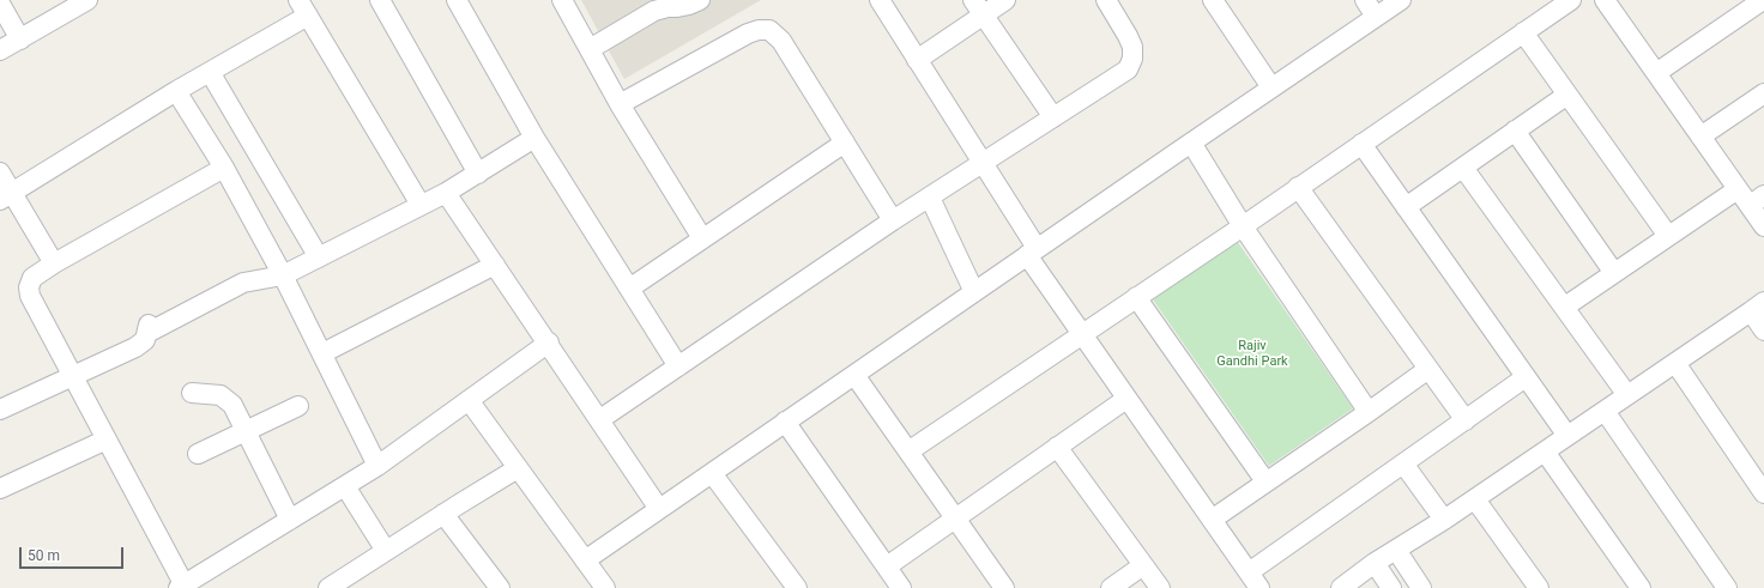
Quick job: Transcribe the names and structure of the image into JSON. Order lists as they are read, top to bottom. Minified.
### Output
{"parks":["Rajiv Gandhi Park"],"scale_bar":"50 m"}
